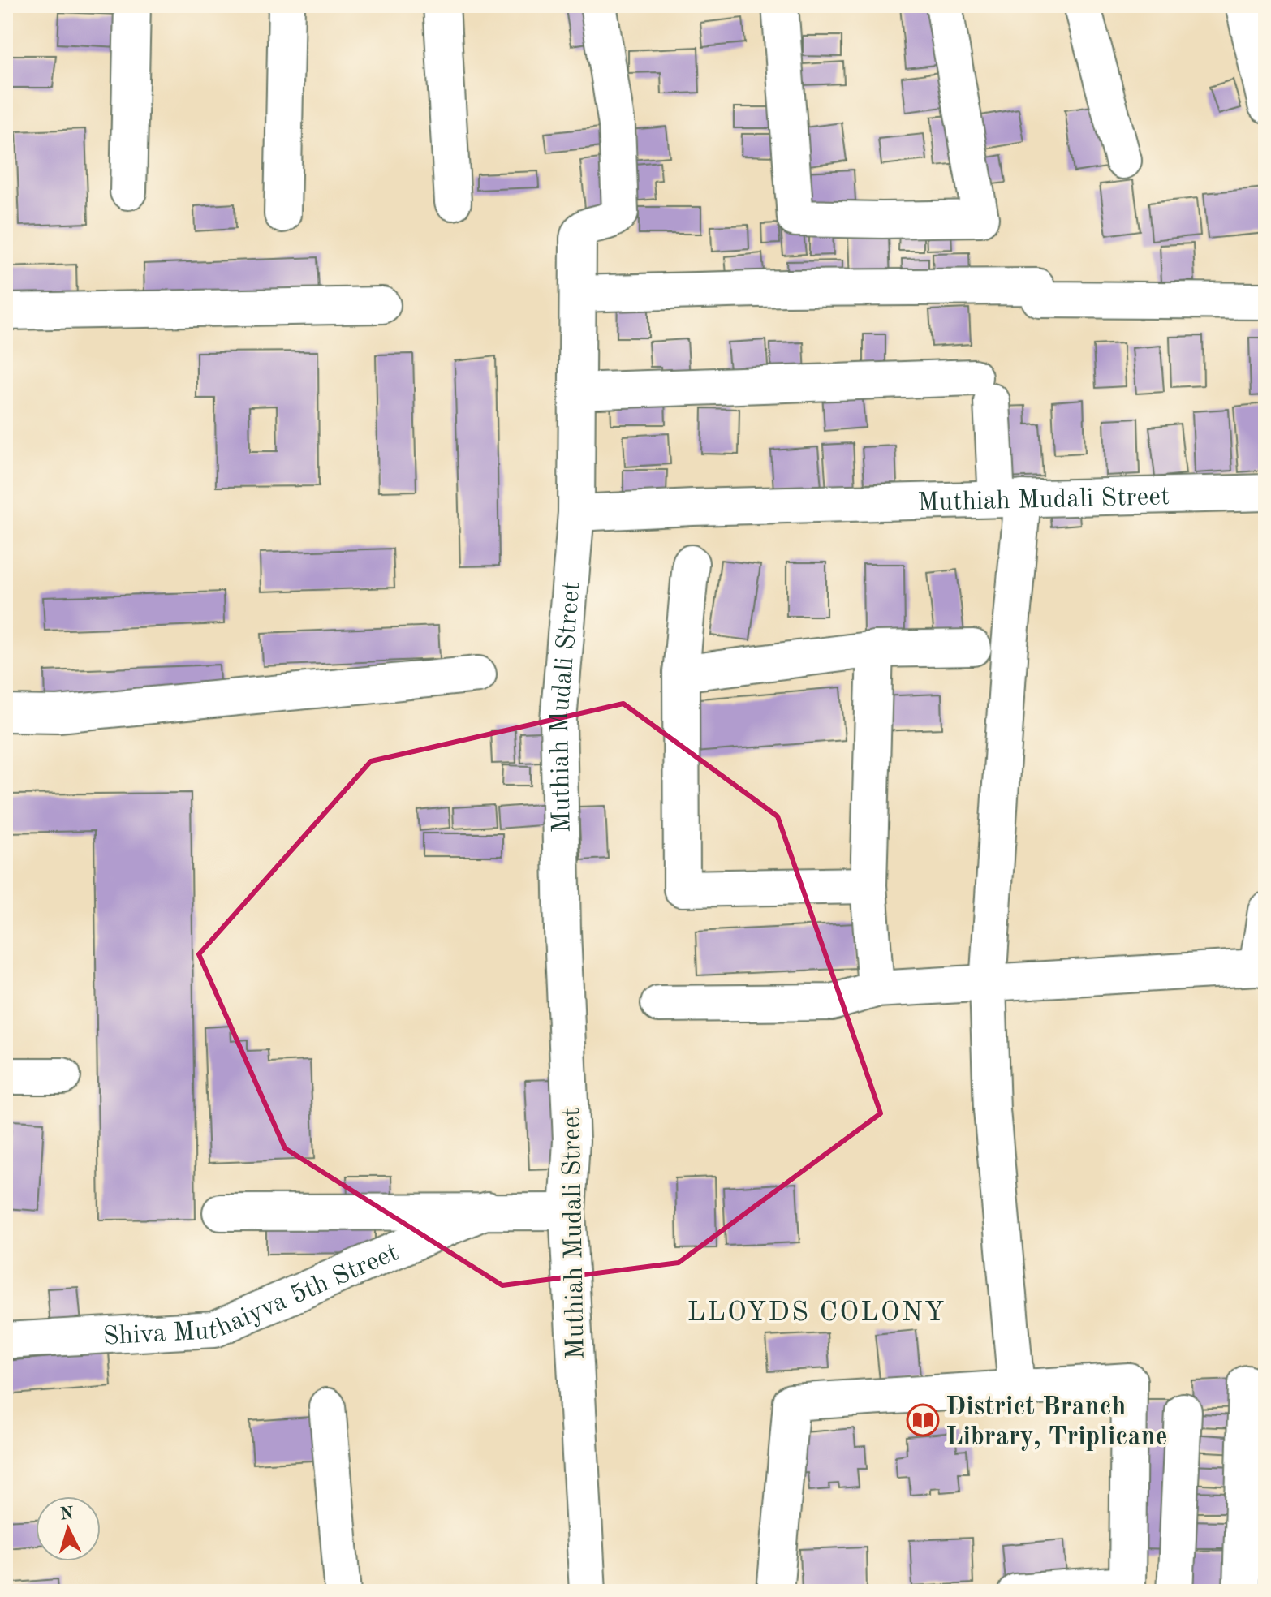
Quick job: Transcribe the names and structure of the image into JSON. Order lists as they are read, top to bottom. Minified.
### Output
{"streets":{"street":["Muthiah Mudali Street","Shiva Muthaiyva 5th Street"]},"districts":["LLOYDS COLONY"],"places":{"library":["District Branch Library, Triplicane"]},"north":"top"}
